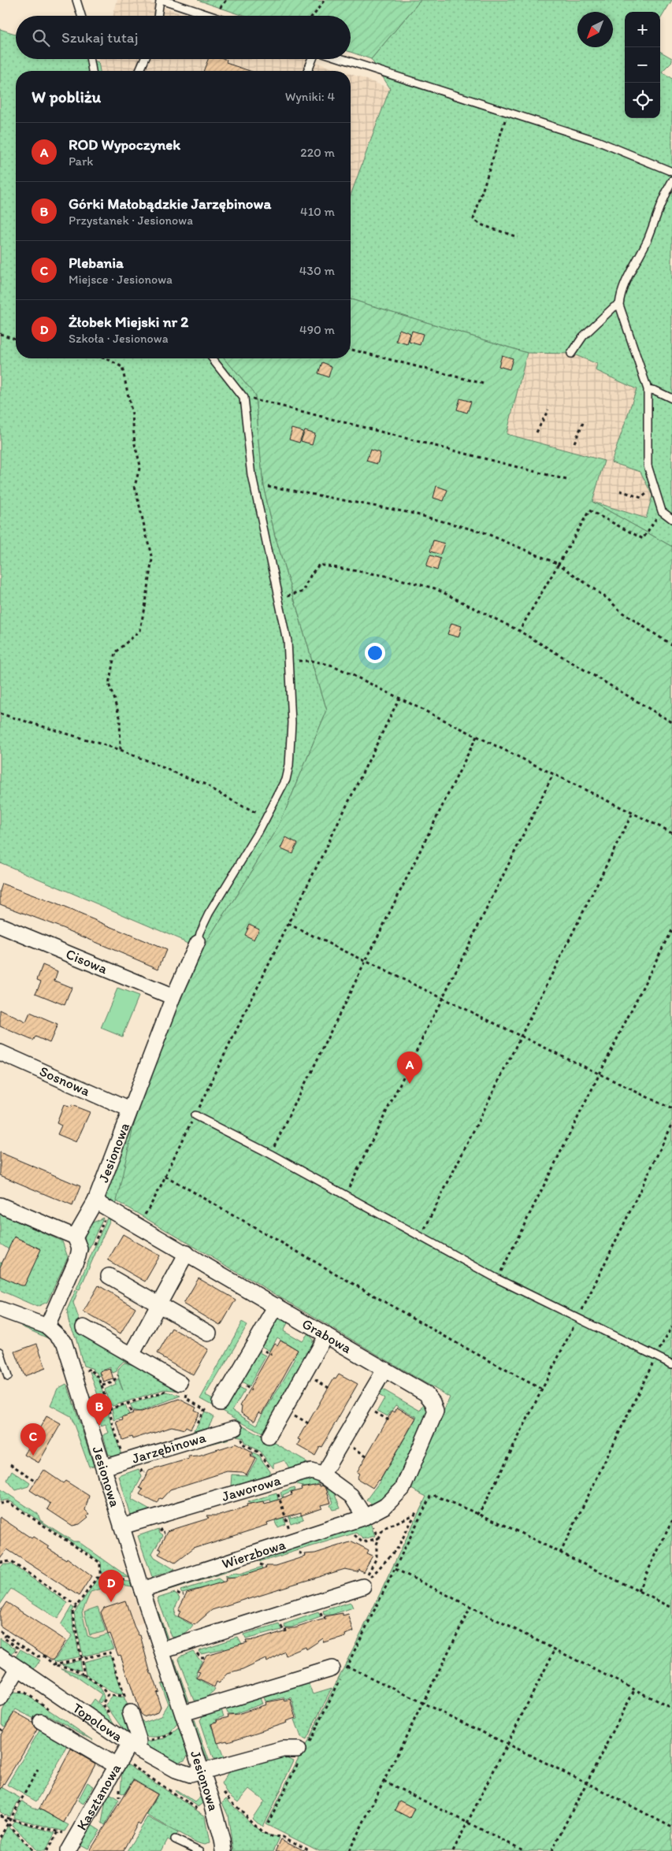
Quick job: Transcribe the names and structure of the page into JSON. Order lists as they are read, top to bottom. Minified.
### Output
{"streets":{"street":["Cisowa","Sosnowa","Jesionowa","Grabowa","Jarzębinowa","Jaworowa","Wierzbowa","Topolowa","Kasztanowa"]},"crossings":[["Cisowa","Jesionowa"],["Sosnowa","Jesionowa"],["Jesionowa","Grabowa"],["Jesionowa","Jarzębinowa"],["Jesionowa","Jaworowa"],["Jesionowa","Wierzbowa"],["Jesionowa","Topolowa"],["Grabowa","Jaworowa"],["Grabowa","Wierzbowa"],["Jaworowa","Wierzbowa"],["Topolowa","Kasztanowa"]],"north":"bottom left","page":{"map_buttons":["+","−"],"search":"Szukaj tutaj","heading":["W pobliżu","Wyniki: 4"],"list":[{"mark":"A","name":"ROD Wypoczynek","note":"Park","value":"220 m"},{"mark":"B","name":"Górki Małobądzkie Jarzębinowa","note":"Przystanek · Jesionowa","value":"410 m"},{"mark":"C","name":"Plebania","note":"Miejsce · Jesionowa","value":"430 m"},{"mark":"D","name":"Żłobek Miejski nr 2","note":"Szkoła · Jesionowa","value":"490 m"}],"pins":["A","B","C","D"]}}
